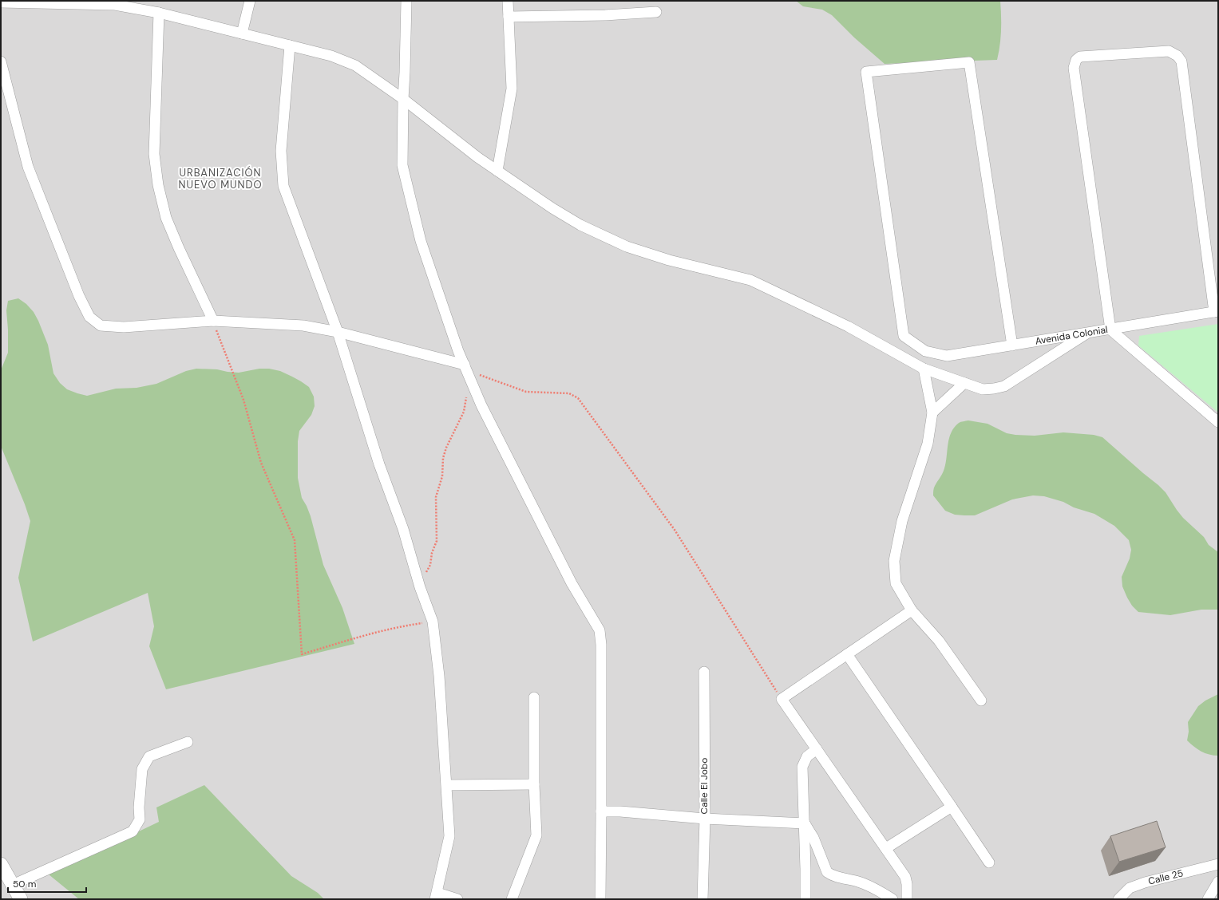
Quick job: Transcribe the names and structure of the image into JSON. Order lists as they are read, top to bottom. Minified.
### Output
{"streets":{"street":["Avenida Colonial","Calle El Jobo","Calle 25"]},"districts":["URBANIZACIÓN NUEVO MUNDO"],"scale_bar":"50 m"}
